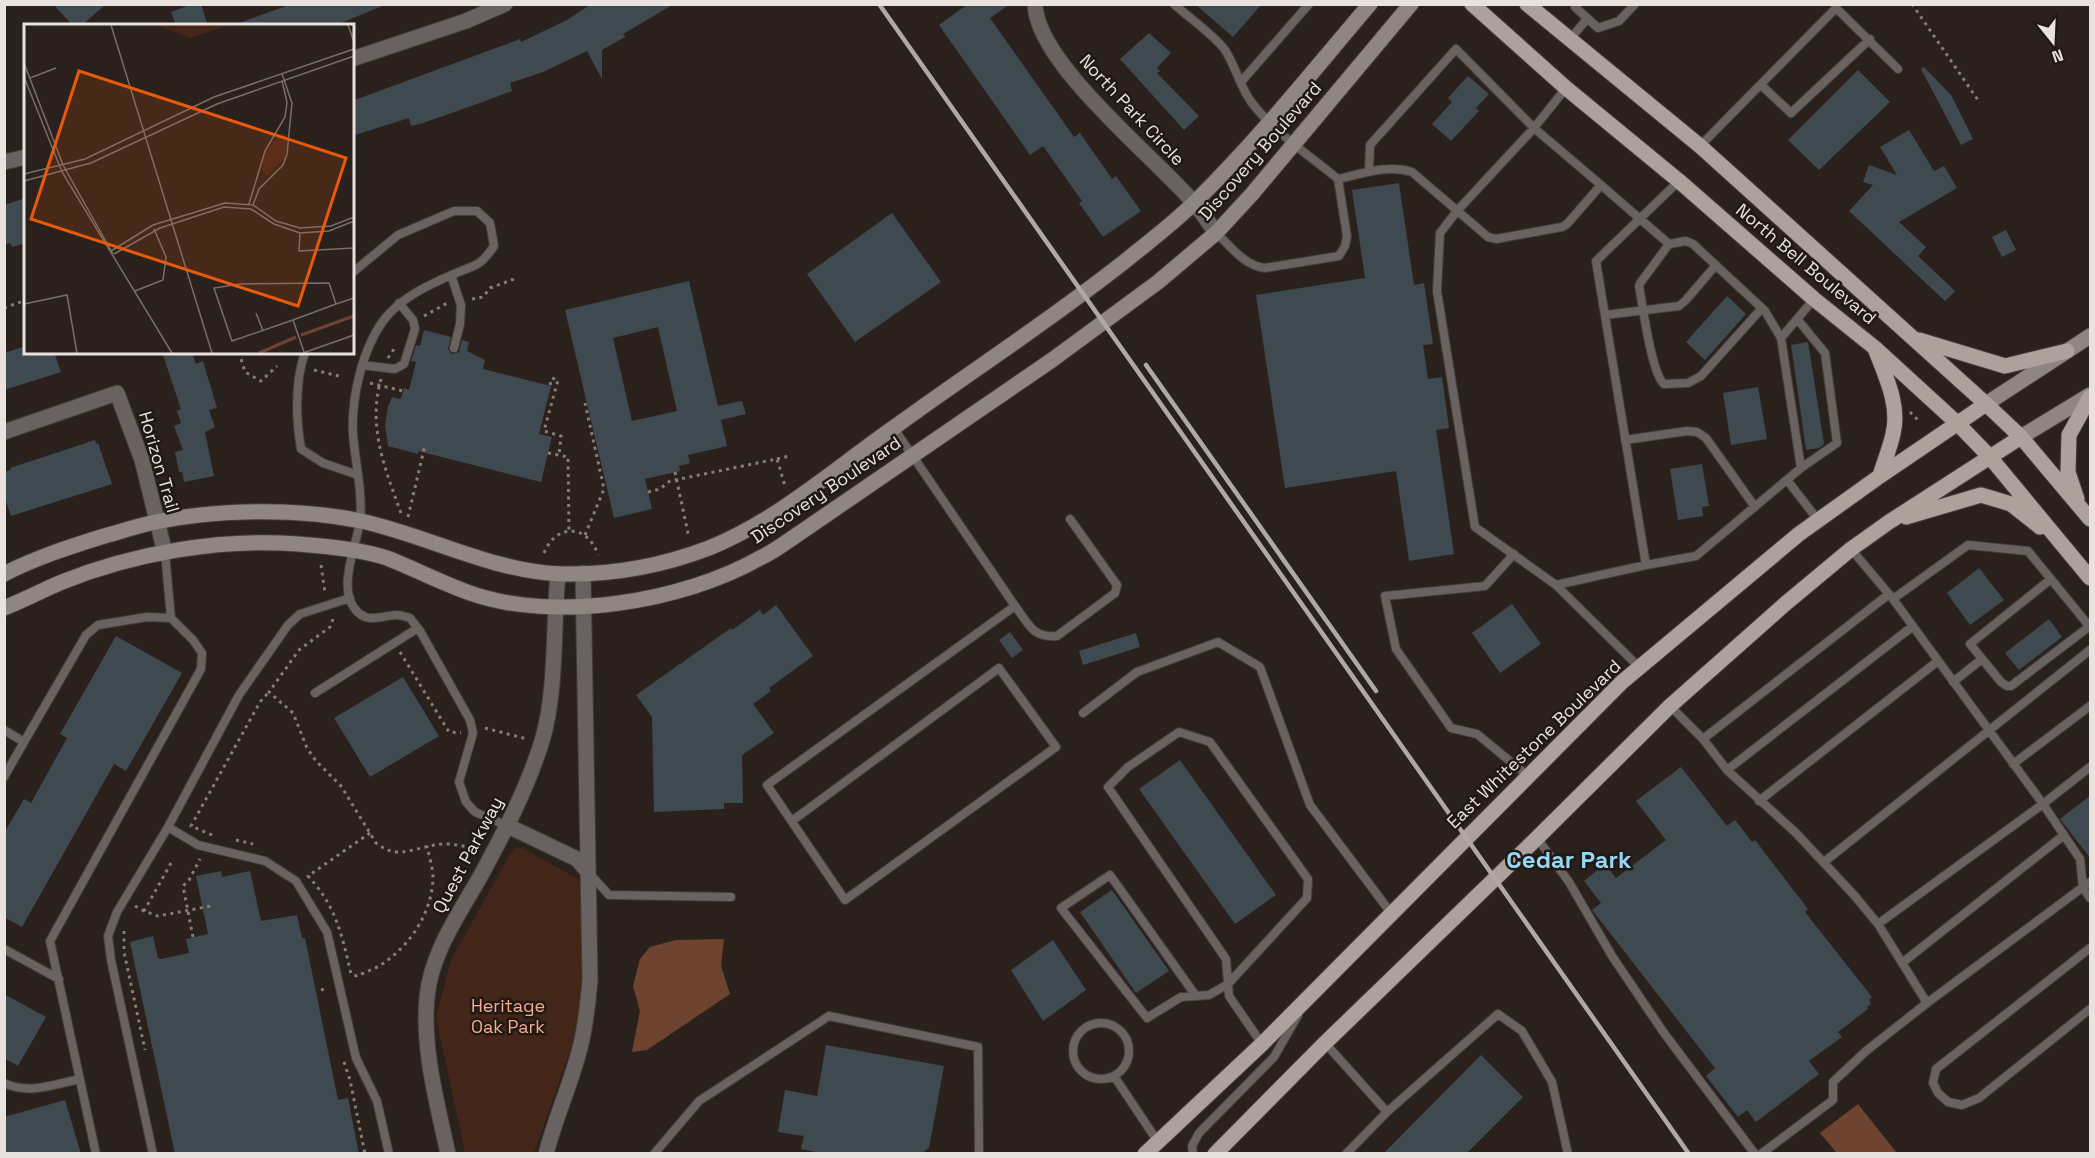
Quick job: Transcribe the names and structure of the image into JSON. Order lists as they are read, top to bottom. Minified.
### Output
{"streets":{"main road":["North Bell Boulevard","East Whitestone Boulevard"],"street":["North Park Circle","Discovery Boulevard","Horizon Trail","Quest Parkway"]},"crossings":[["North Park Circle","Discovery Boulevard"],["Discovery Boulevard","Horizon Trail"],["Discovery Boulevard","Quest Parkway"],["North Bell Boulevard","East Whitestone Boulevard"]],"districts":["Cedar Park"],"parks":["Heritage Oak Park"],"north":"bottom"}
